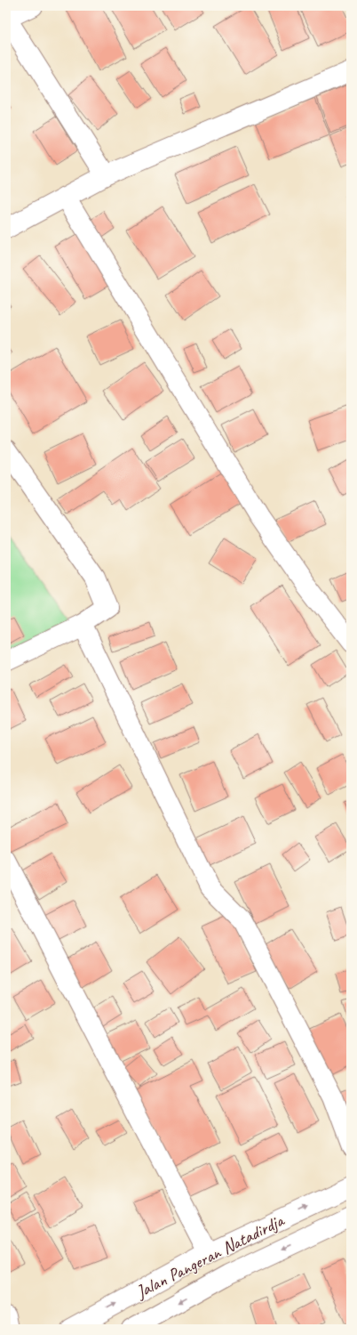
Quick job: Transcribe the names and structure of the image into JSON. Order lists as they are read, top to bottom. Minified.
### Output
{"streets":{"street":["Jalan Pangeran Natadirdja"]}}
